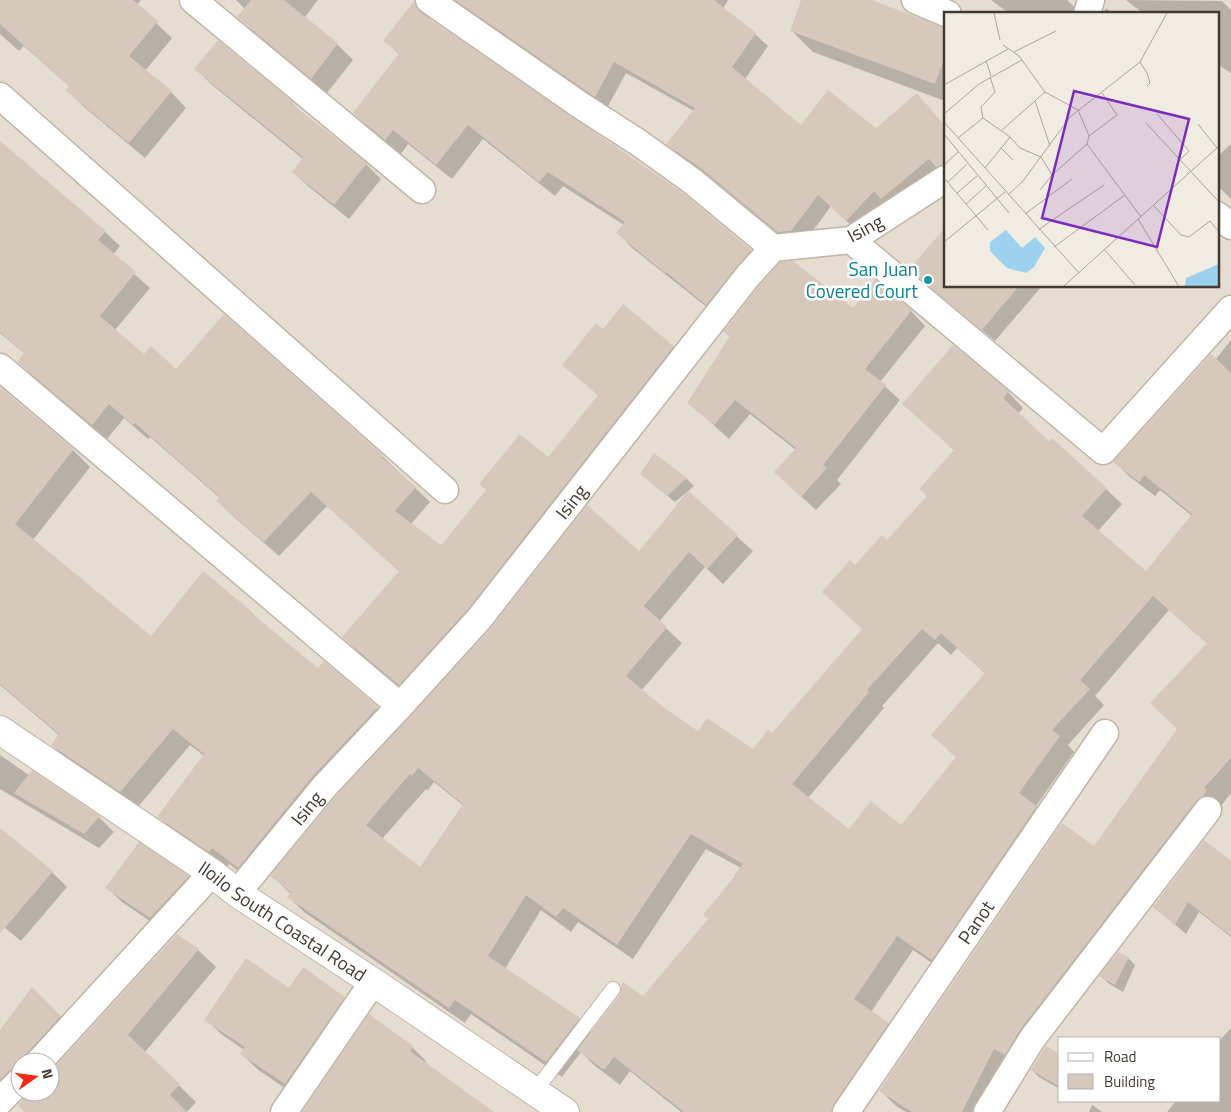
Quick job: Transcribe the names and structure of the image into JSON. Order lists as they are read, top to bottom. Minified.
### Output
{"streets":{"street":["Ising","Iloilo South Coastal Road","Panot"]},"crossings":[["Ising","Iloilo South Coastal Road"]],"places":["San Juan Covered Court"],"legend":["Road","Building"],"north":"right"}
